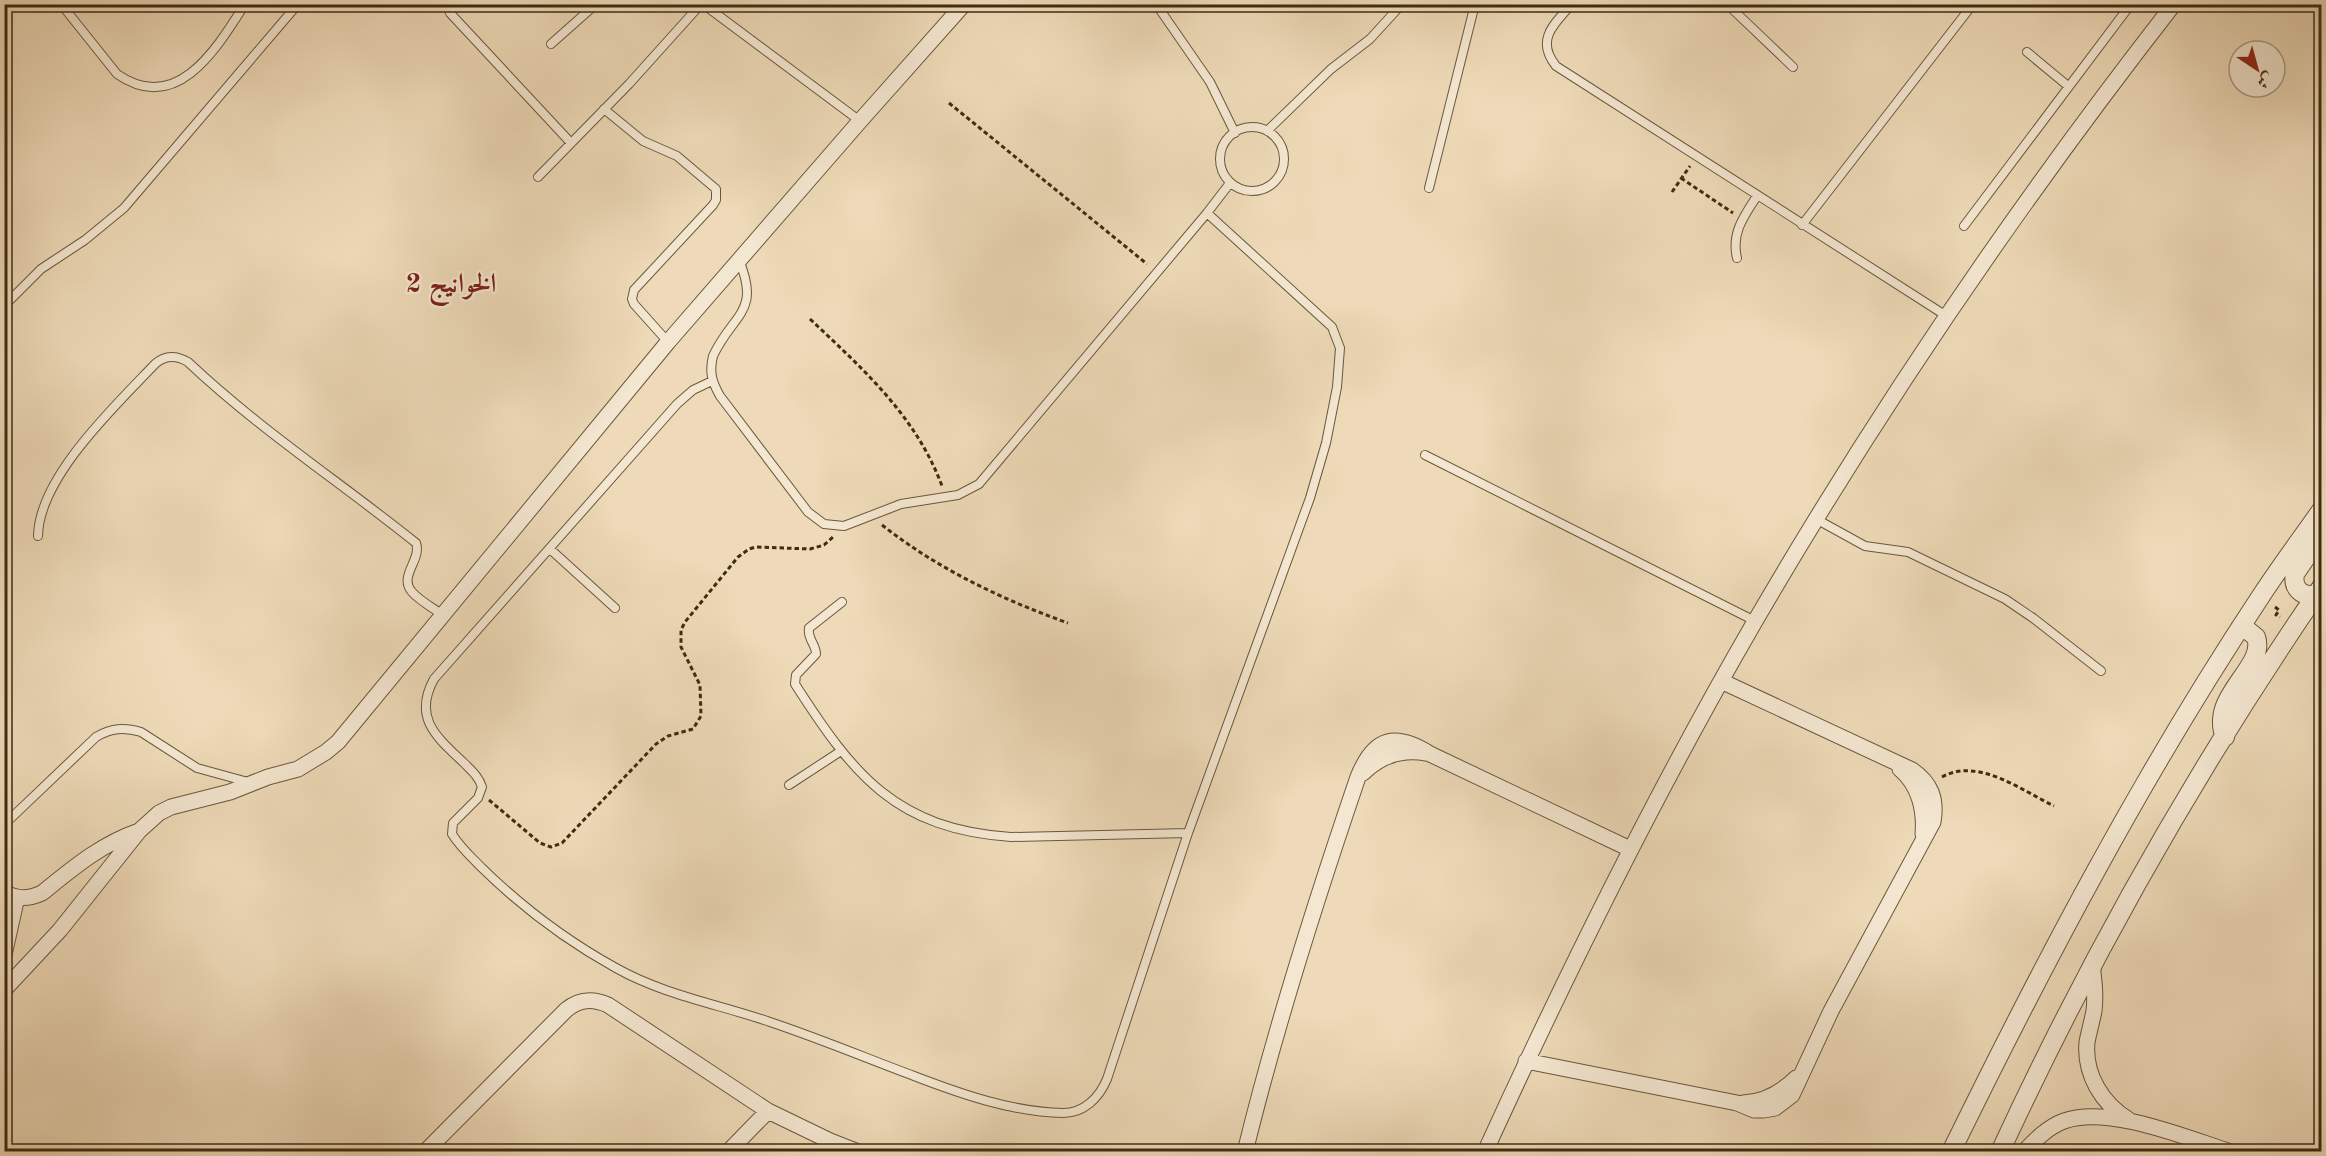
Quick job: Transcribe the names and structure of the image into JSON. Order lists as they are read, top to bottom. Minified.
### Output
{"districts":["الخوانيج 2"],"north":"bottom right"}
